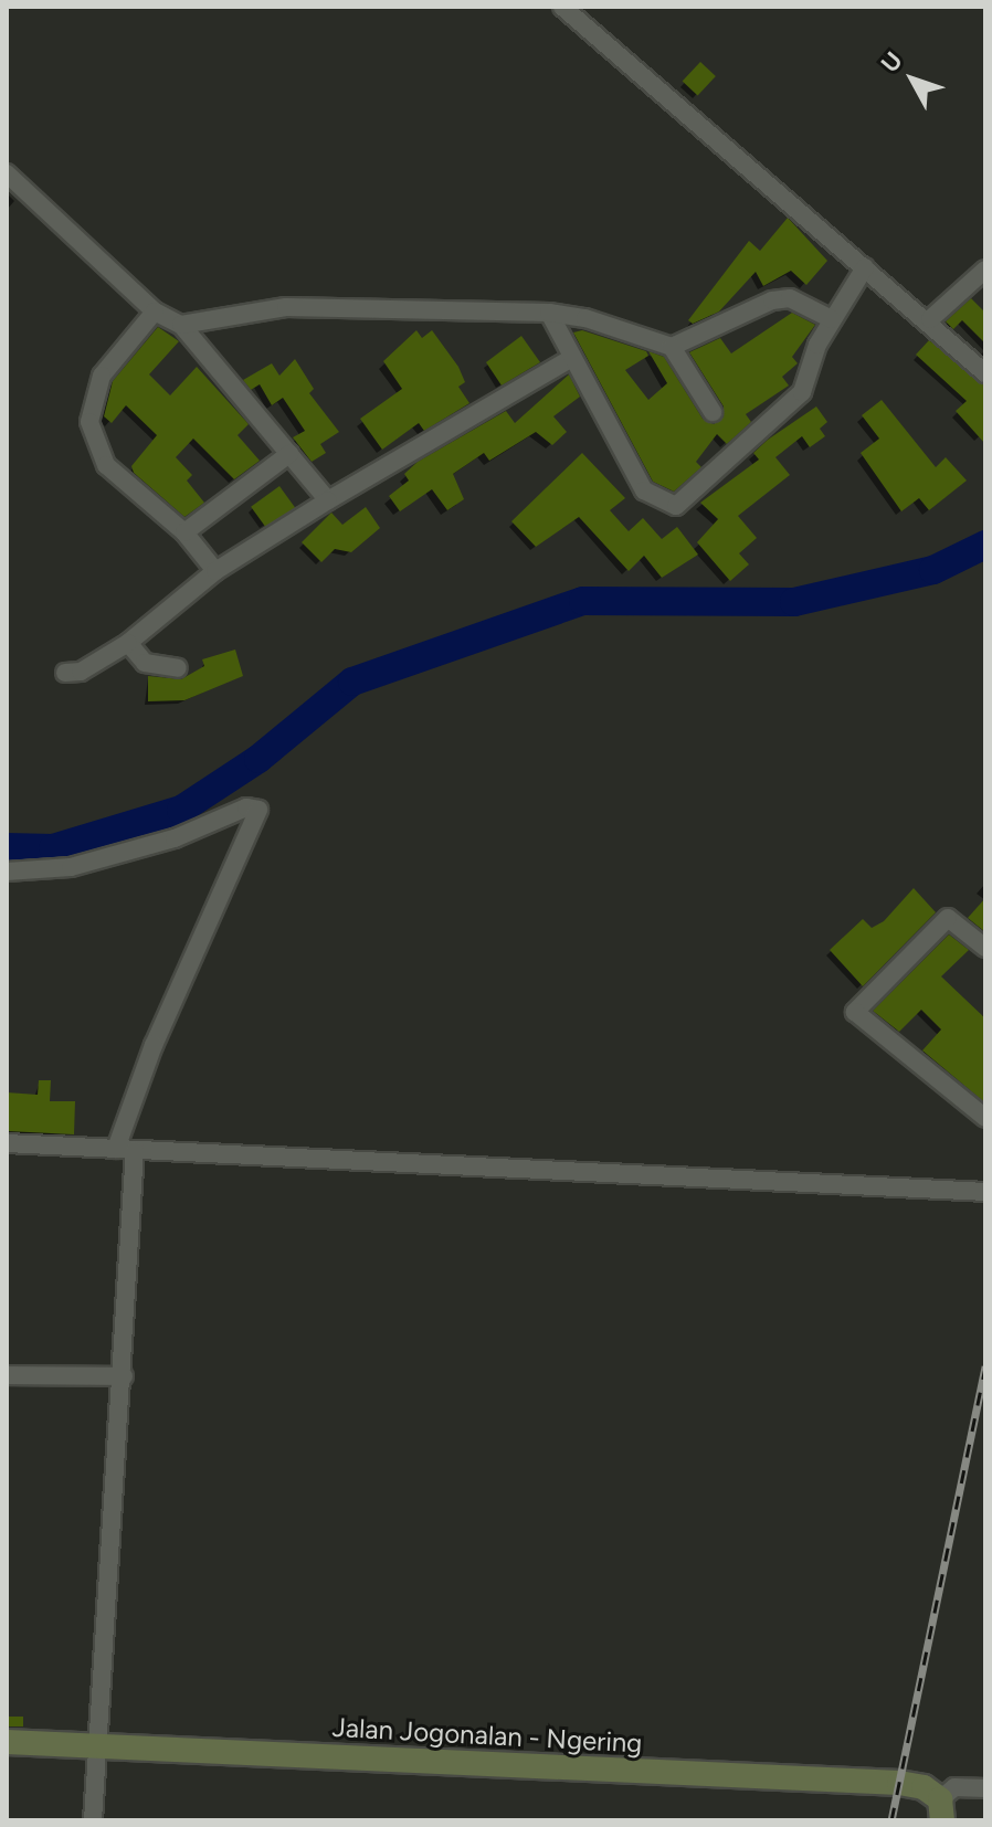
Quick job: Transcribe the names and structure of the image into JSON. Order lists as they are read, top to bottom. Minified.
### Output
{"streets":{"main road":["Jalan Jogonalan - Ngering"]},"north":"top left"}
